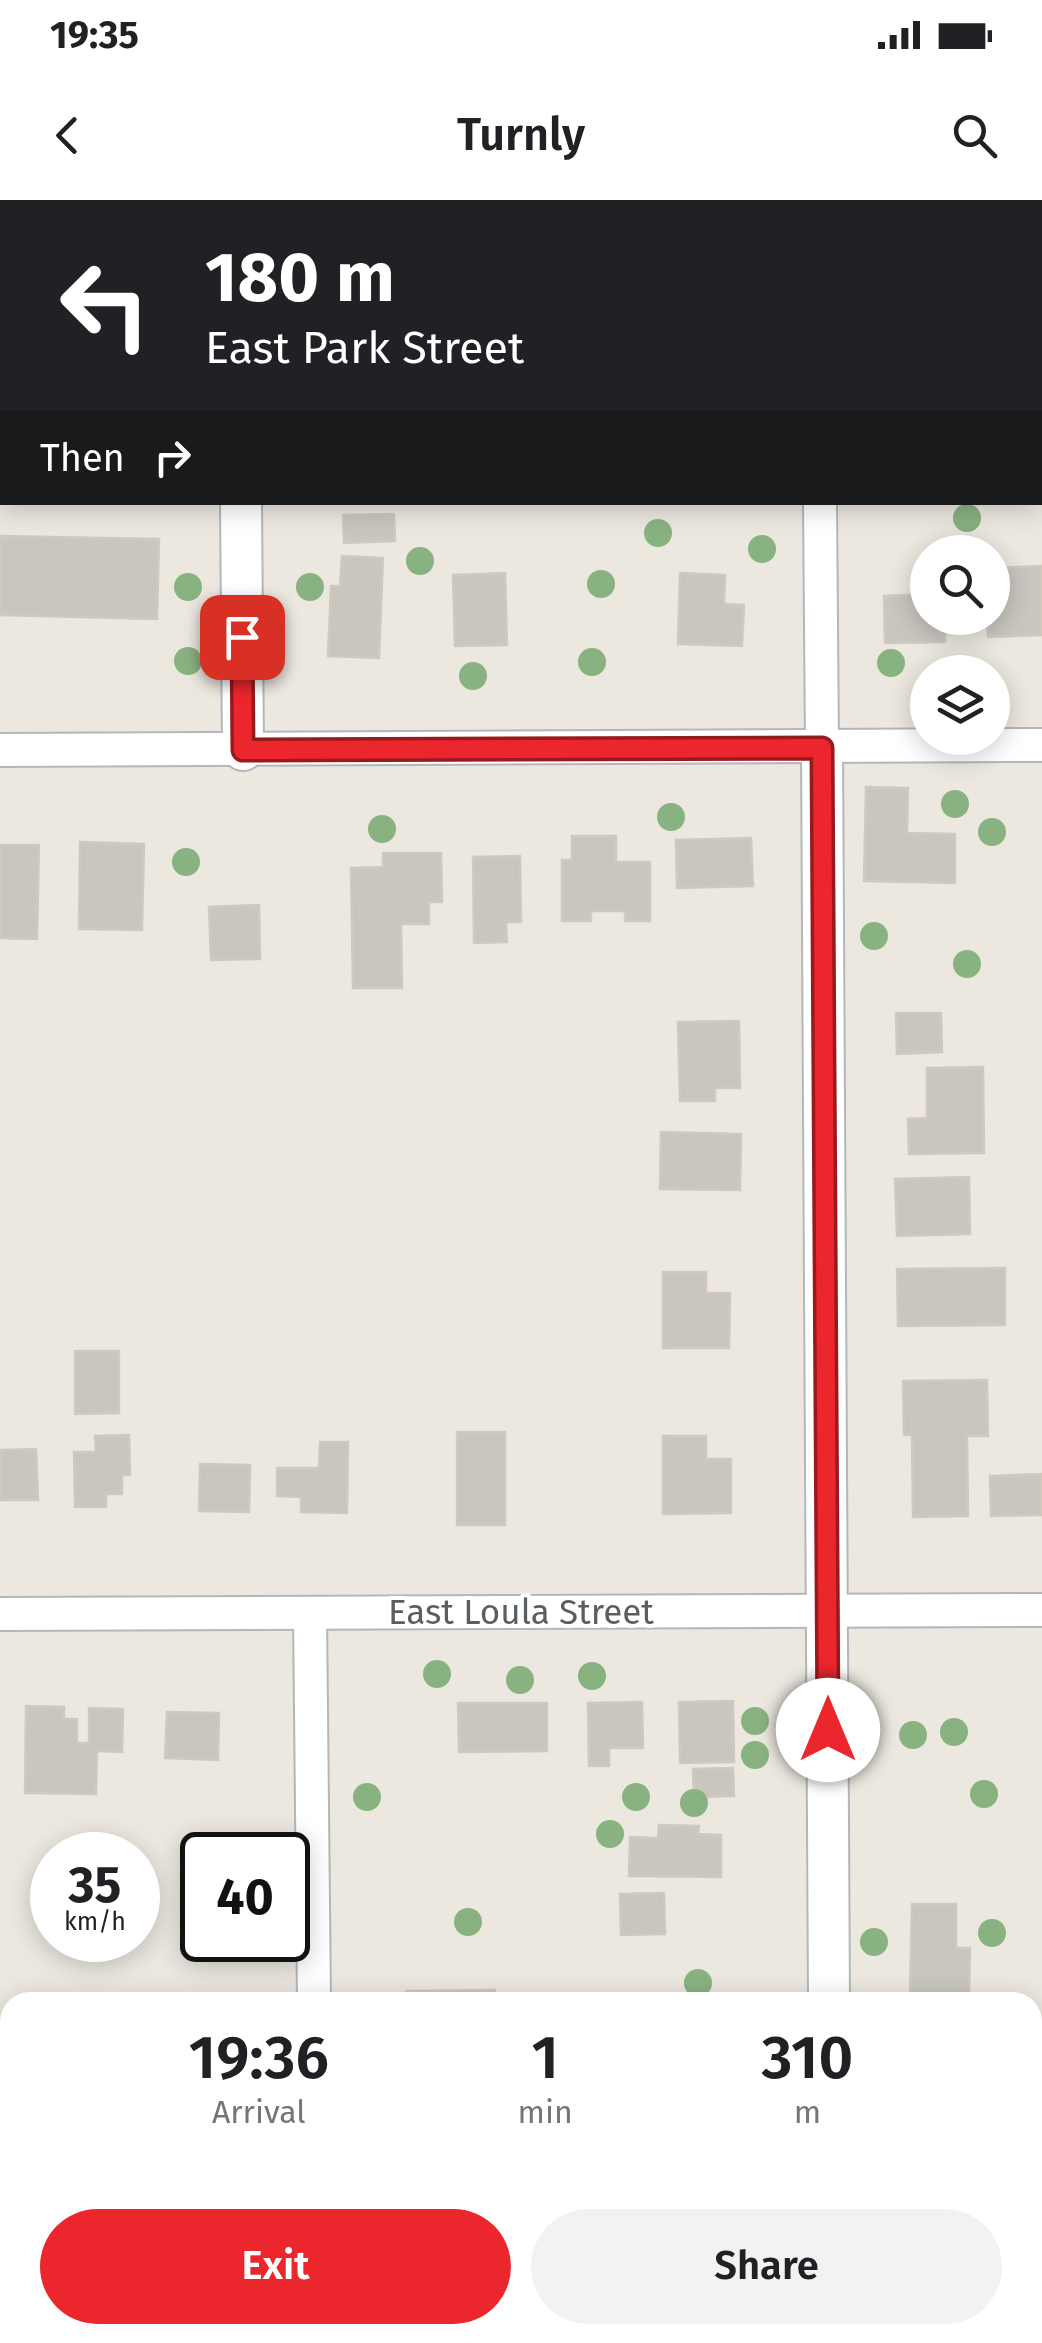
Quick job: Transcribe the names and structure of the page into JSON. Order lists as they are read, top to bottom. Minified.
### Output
{"streets":{"street":["East Loula Street"]},"page":{"status":"19:35","header":"Turnly","turn":["180 m","East Park Street"],"then":"Then","speed":"35 km/h","limit":"40","eta":["19:36","Arrival","1","min","310","m"],"buttons":["Exit","Share"]}}
